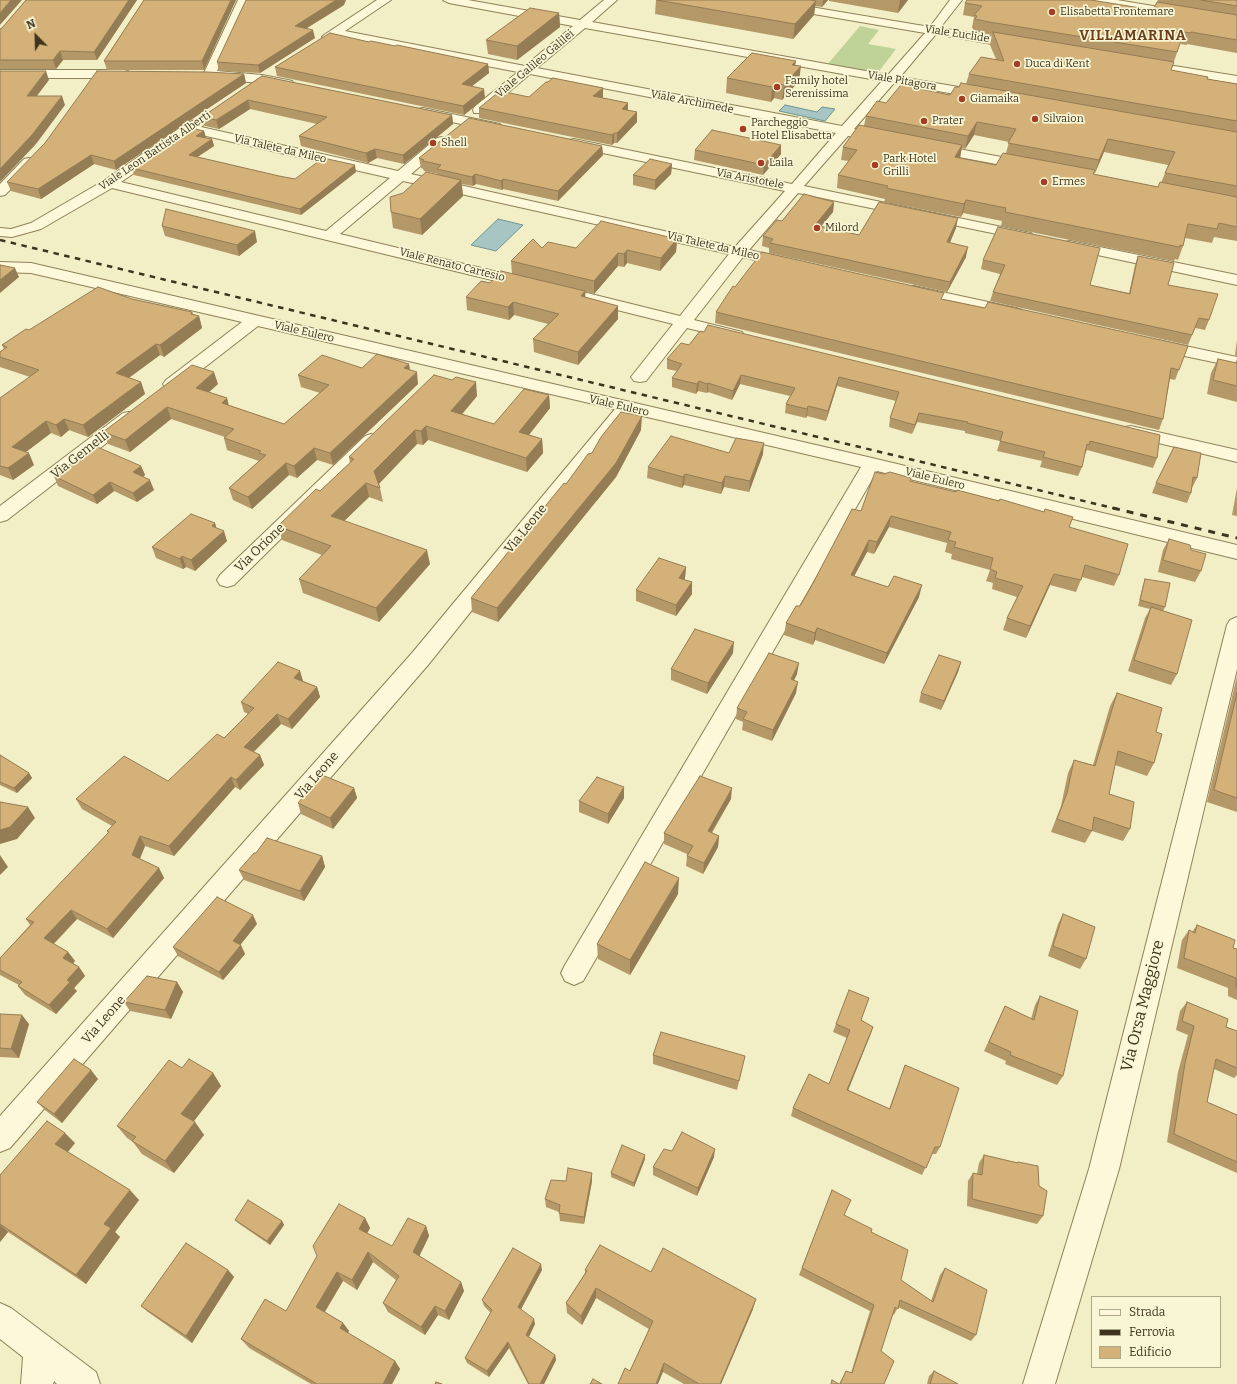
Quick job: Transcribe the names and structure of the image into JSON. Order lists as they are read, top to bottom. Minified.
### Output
{"streets":{"street":["Viale Euclide","Viale Galileo Galilei","Viale Pitagora","Viale Archimede","Via Talete da Mileo","Viale Leon Battista Alberti","Via Aristotele","Viale Renato Cartesio","Viale Eulero","Via Gemelli","Via Leone","Via Orione","Via Orsa Maggiore"]},"crossings":[["Viale Galileo Galilei","Viale Pitagora"],["Viale Galileo Galilei","Viale Archimede"],["Viale Galileo Galilei","Via Talete da Mileo"],["Viale Galileo Galilei","Viale Renato Cartesio"],["Via Talete da Mileo","Viale Leon Battista Alberti"],["Viale Leon Battista Alberti","Viale Renato Cartesio"],["Viale Eulero","Via Leone"]],"districts":["VILLAMARINA"],"places":["Elisabetta Frontemare","Duca di Kent","Family hotel Serenissima","Giamaika","Silvaion","Prater","Parcheggio Hotel Elisabetta","Shell","Laila","Park Hotel Grilli","Ermes","Milord"],"legend":["Strada","Ferrovia","Edificio"],"north":"top left"}
